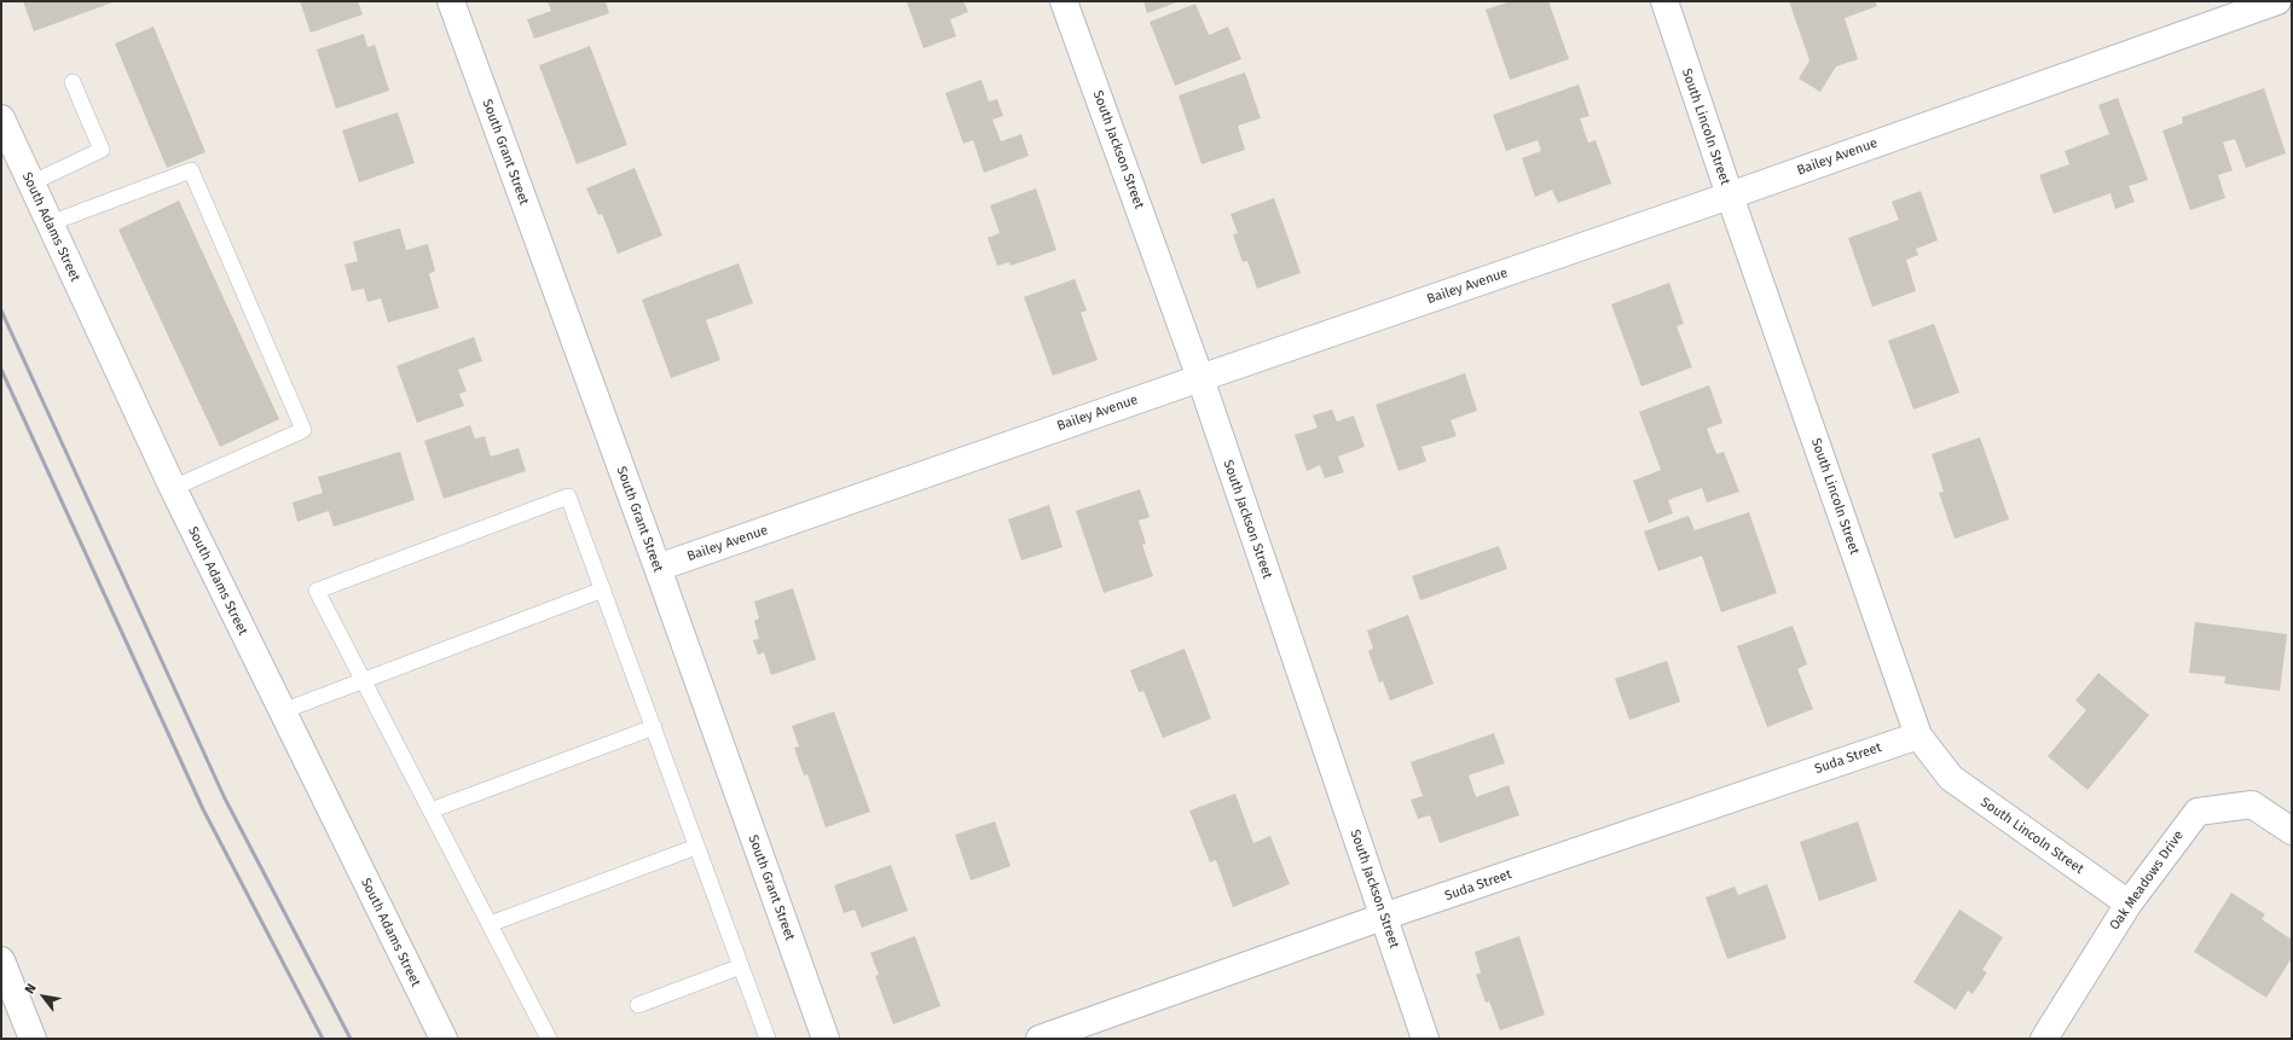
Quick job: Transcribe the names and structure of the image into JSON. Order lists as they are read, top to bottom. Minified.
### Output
{"streets":{"street":["South Lincoln Street","South Jackson Street","South Grant Street","Bailey Avenue","South Adams Street","Suda Street","Oak Meadows Drive"]},"crossings":[["South Lincoln Street","Bailey Avenue"],["South Lincoln Street","Suda Street"],["South Lincoln Street","Oak Meadows Drive"],["South Jackson Street","Bailey Avenue"],["South Jackson Street","Suda Street"],["South Grant Street","Bailey Avenue"]],"north":"top left"}
